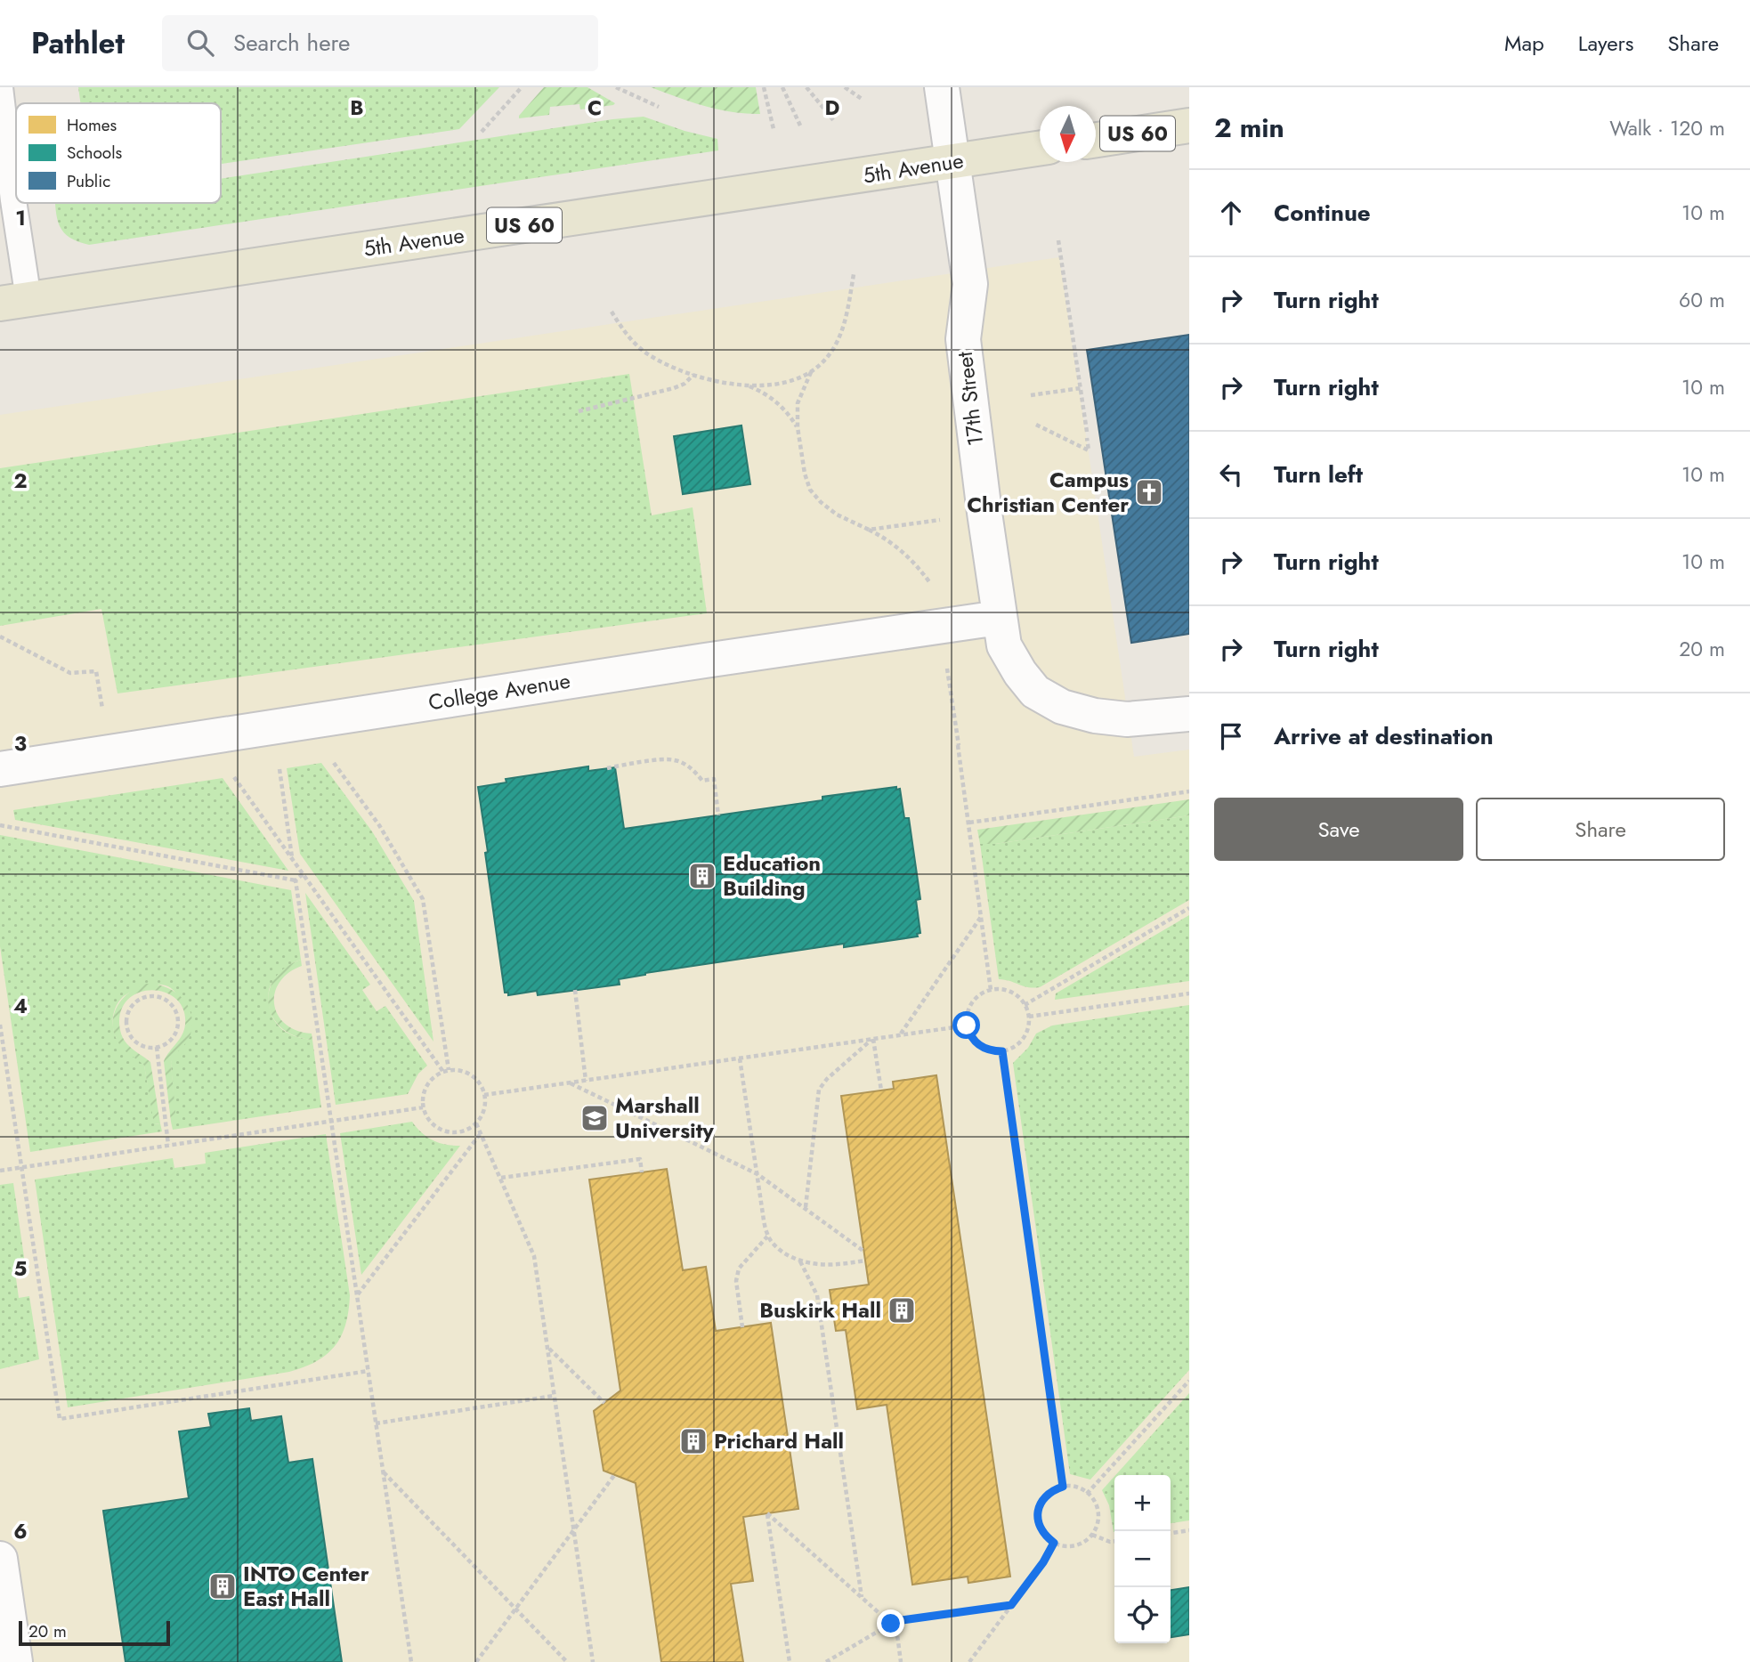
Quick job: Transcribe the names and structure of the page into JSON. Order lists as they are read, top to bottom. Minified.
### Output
{"streets":{"main road":["US 60","5th Avenue"],"street":["17th Street","College Avenue"]},"crossings":[["5th Avenue","17th Street"],["17th Street","College Avenue"]],"places":{"church":["Campus Christian Center"],"building":["Education Building","Buskirk Hall","Prichard Hall","INTO Center East Hall"],"school or university":["Marshall University"]},"legend":["Homes","Schools","Public"],"scale_bar":"20 m","north":"bottom","page":{"header":"Pathlet","search":"Search here","nav":["Map","Layers","Share"],"heading":["2 min","Walk · 120 m"],"list":[["Continue","10 m"],["Turn right","60 m"],["Turn right","10 m"],["Turn left","10 m"],["Turn right","10 m"],["Turn right","20 m"],"Arrive at destination"],"buttons":["Save","Share"],"map_buttons":["+","−"],"scale":"20 m"},"grid":{"columns":["B","C","D"],"rows":["1","2","3","4","5","6"]}}
